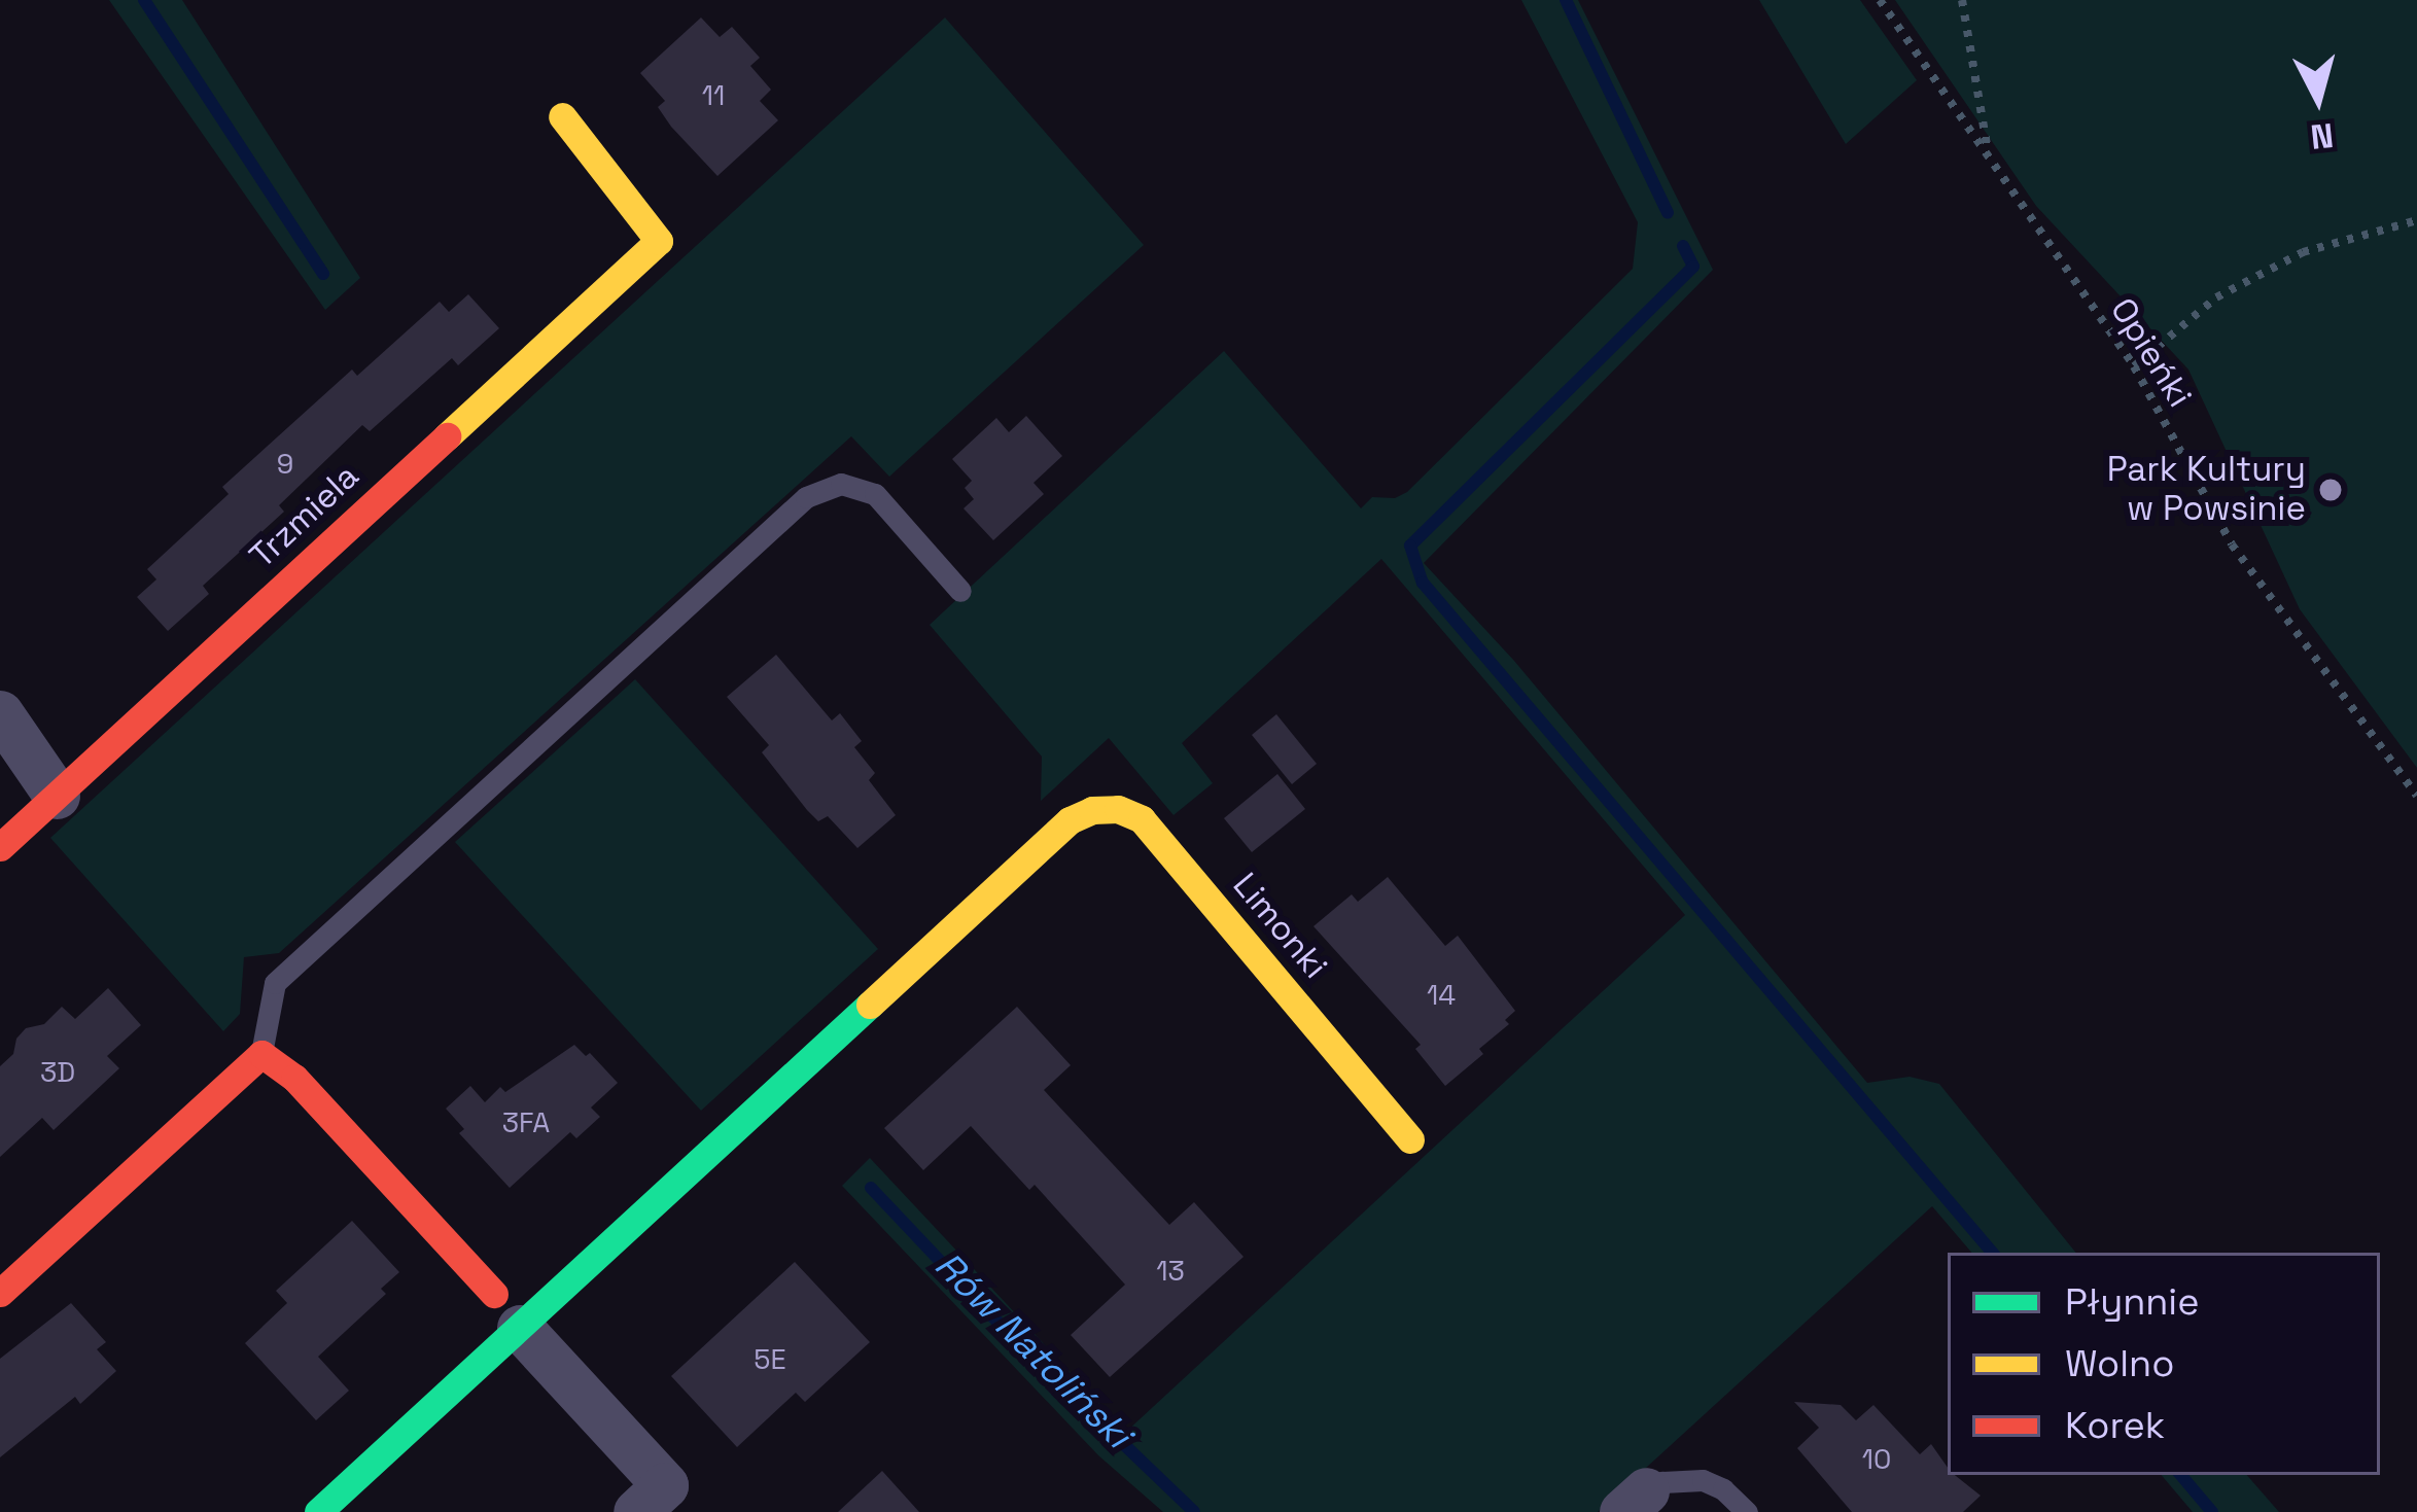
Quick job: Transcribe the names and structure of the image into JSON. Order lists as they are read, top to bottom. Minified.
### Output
{"streets":{"street":["Trzmiela","Limonki"],"path":["Opieńki"]},"water":["Rów Natoliński"],"places":["Park Kultury w Powsinie"],"house_numbers":["11","9","14","3D","3FA","13","5E","10"],"legend":["Płynnie","Wolno","Korek"],"north":"bottom"}
